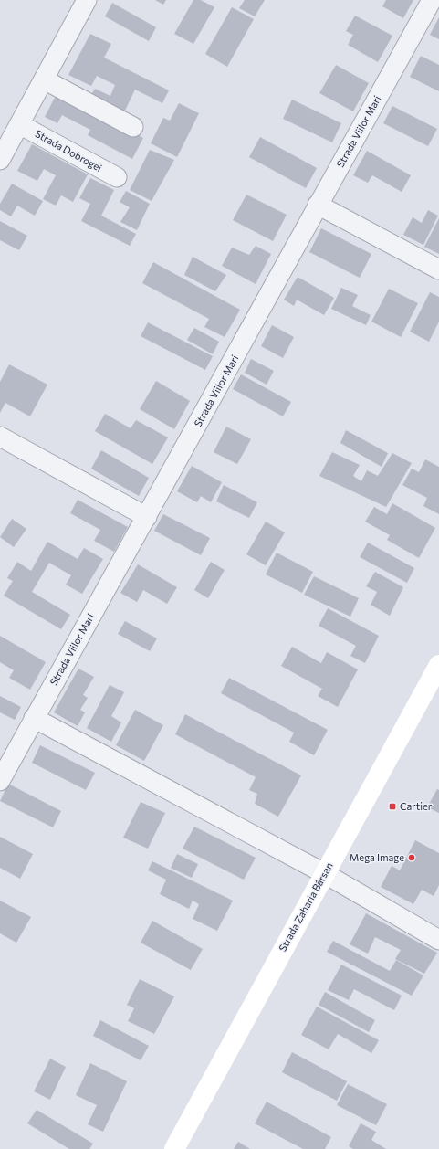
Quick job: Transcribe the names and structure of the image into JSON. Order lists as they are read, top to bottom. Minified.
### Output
{"streets":{"main road":["Strada Zaharia Bârsan"],"street":["Strada Viilor Mari","Strada Dobrogei"]},"places":{"transit":["Cartier"],"other":["Mega Image"]}}
